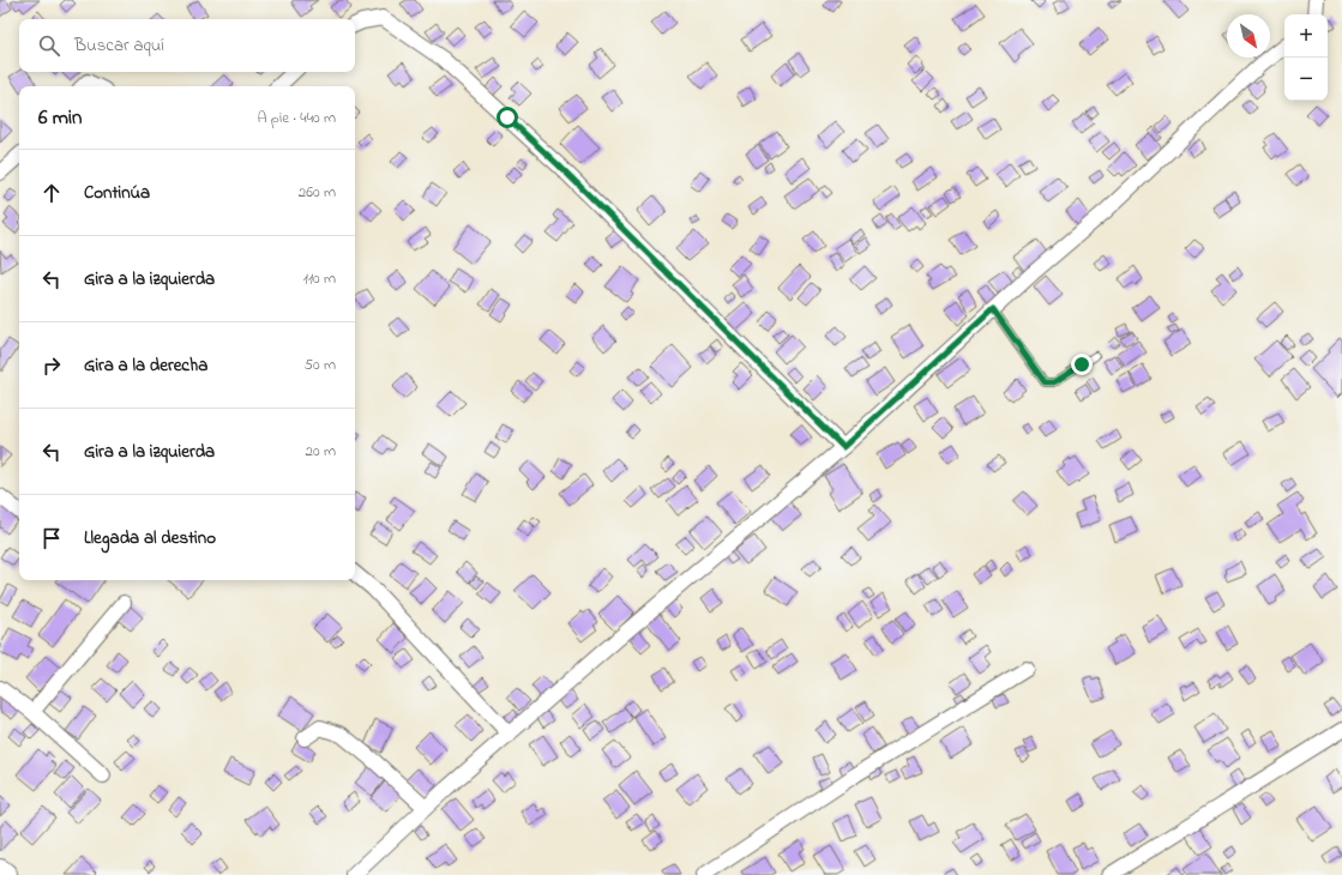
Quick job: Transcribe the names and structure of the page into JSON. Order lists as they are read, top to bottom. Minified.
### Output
{"north":"bottom right","page":{"map_buttons":["+","−"],"search":"Buscar aquí","heading":["6 min","A pie · 440 m"],"list":[["Continúa","260 m"],["Gira a la izquierda","110 m"],["Gira a la derecha","50 m"],["Gira a la izquierda","20 m"],"Llegada al destino"]}}
